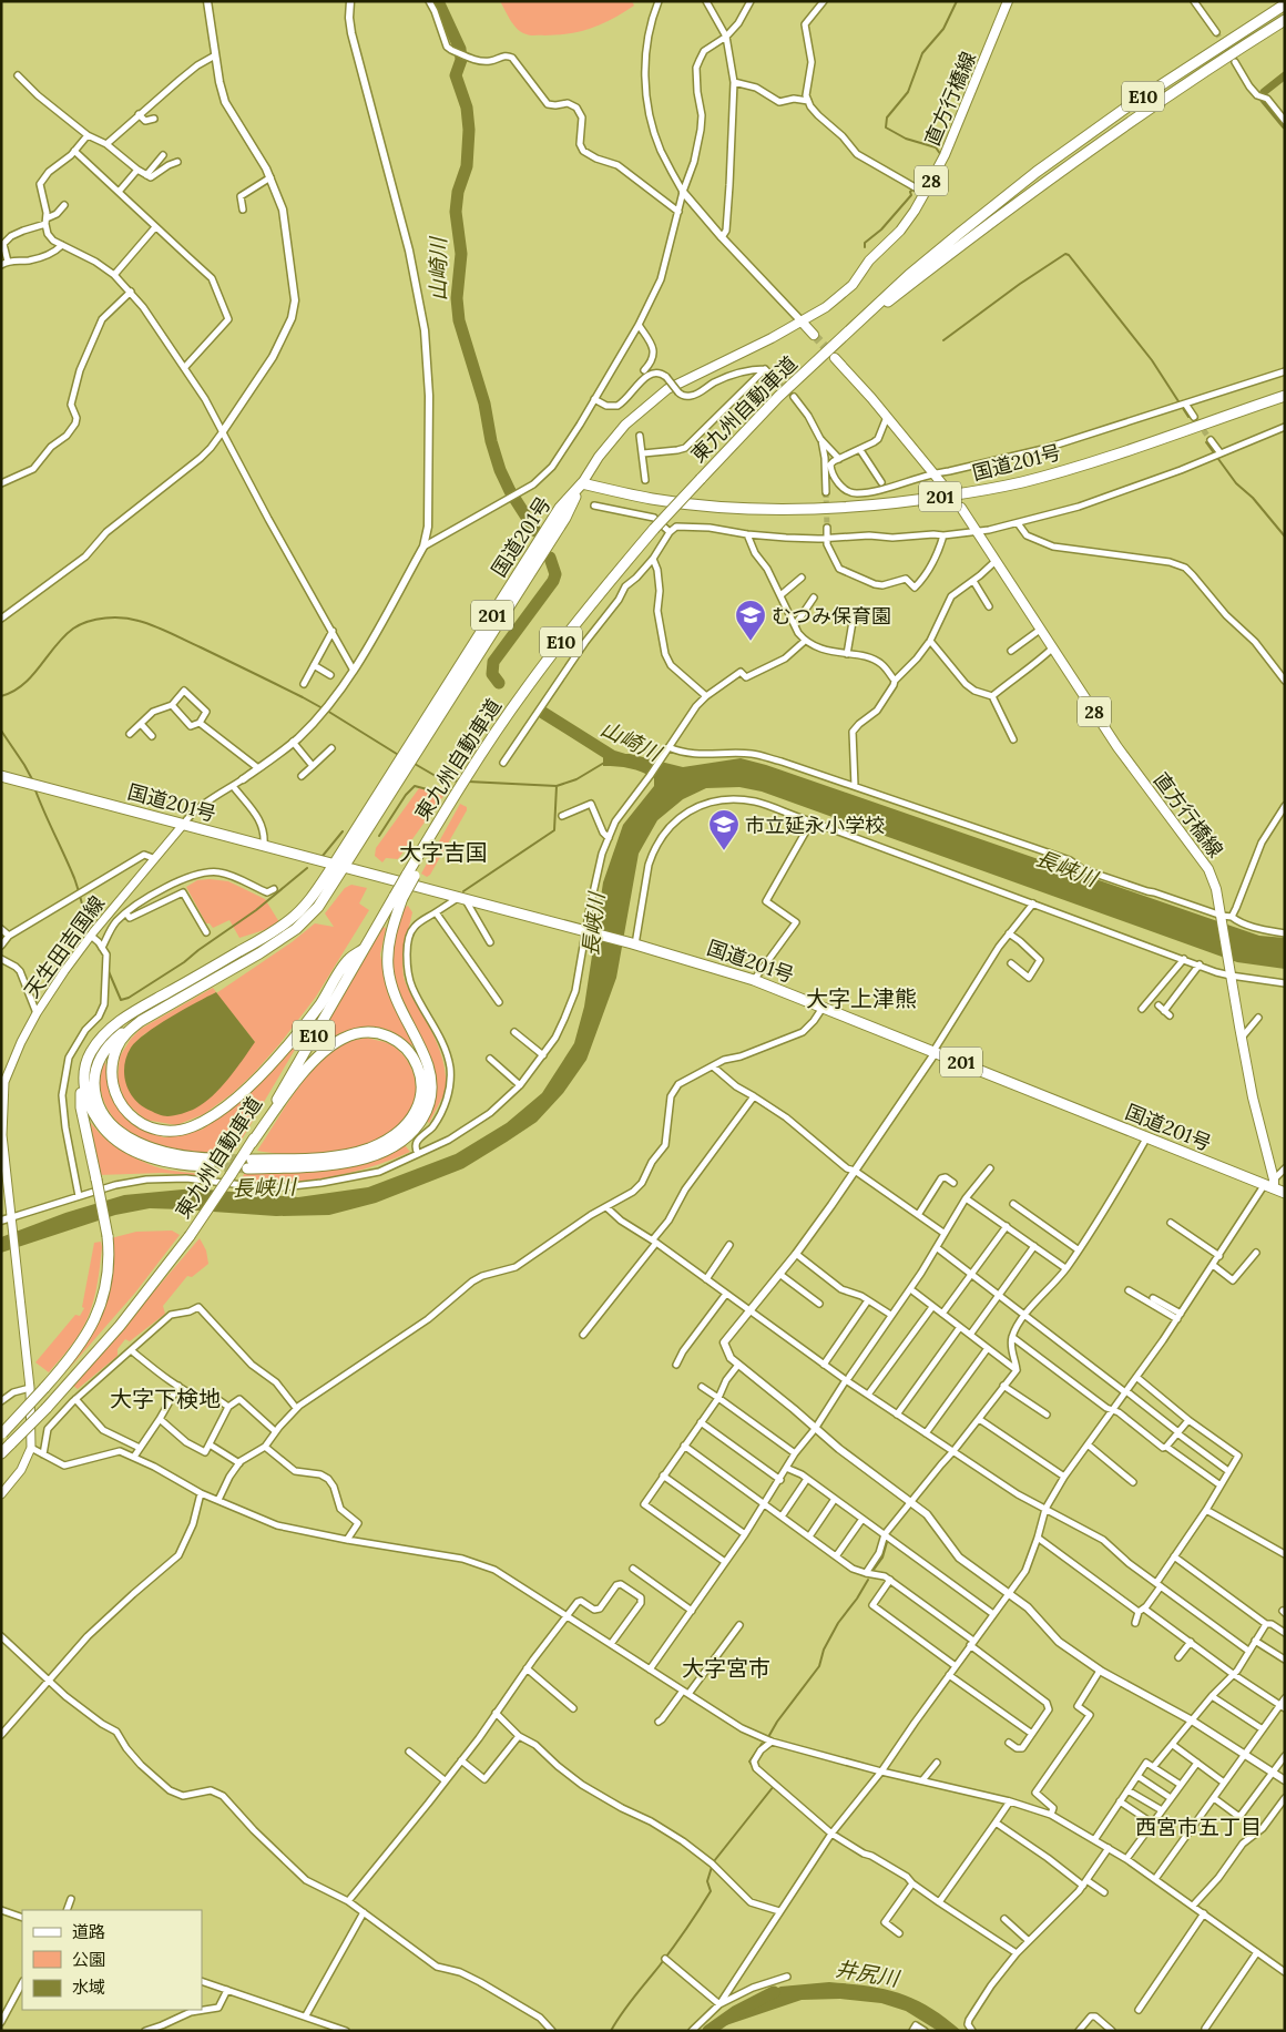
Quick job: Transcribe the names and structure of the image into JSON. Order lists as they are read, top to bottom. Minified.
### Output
{"streets":{"highway":["E10","東九州自動車道","国道201号","201"],"main road":["直方行橋線","28","天生田吉国線"]},"crossings":[["直方行橋線","国道201号"],["国道201号","天生田吉国線"]],"districts":["大字吉国","大字上津熊","大字下検地","大字宮市","西宮市五丁目"],"water":["山崎川","長峡川","井尻川"],"places":{"school or university":["むつみ保育園","市立延永小学校"]},"legend":["道路","公園","水域"]}
